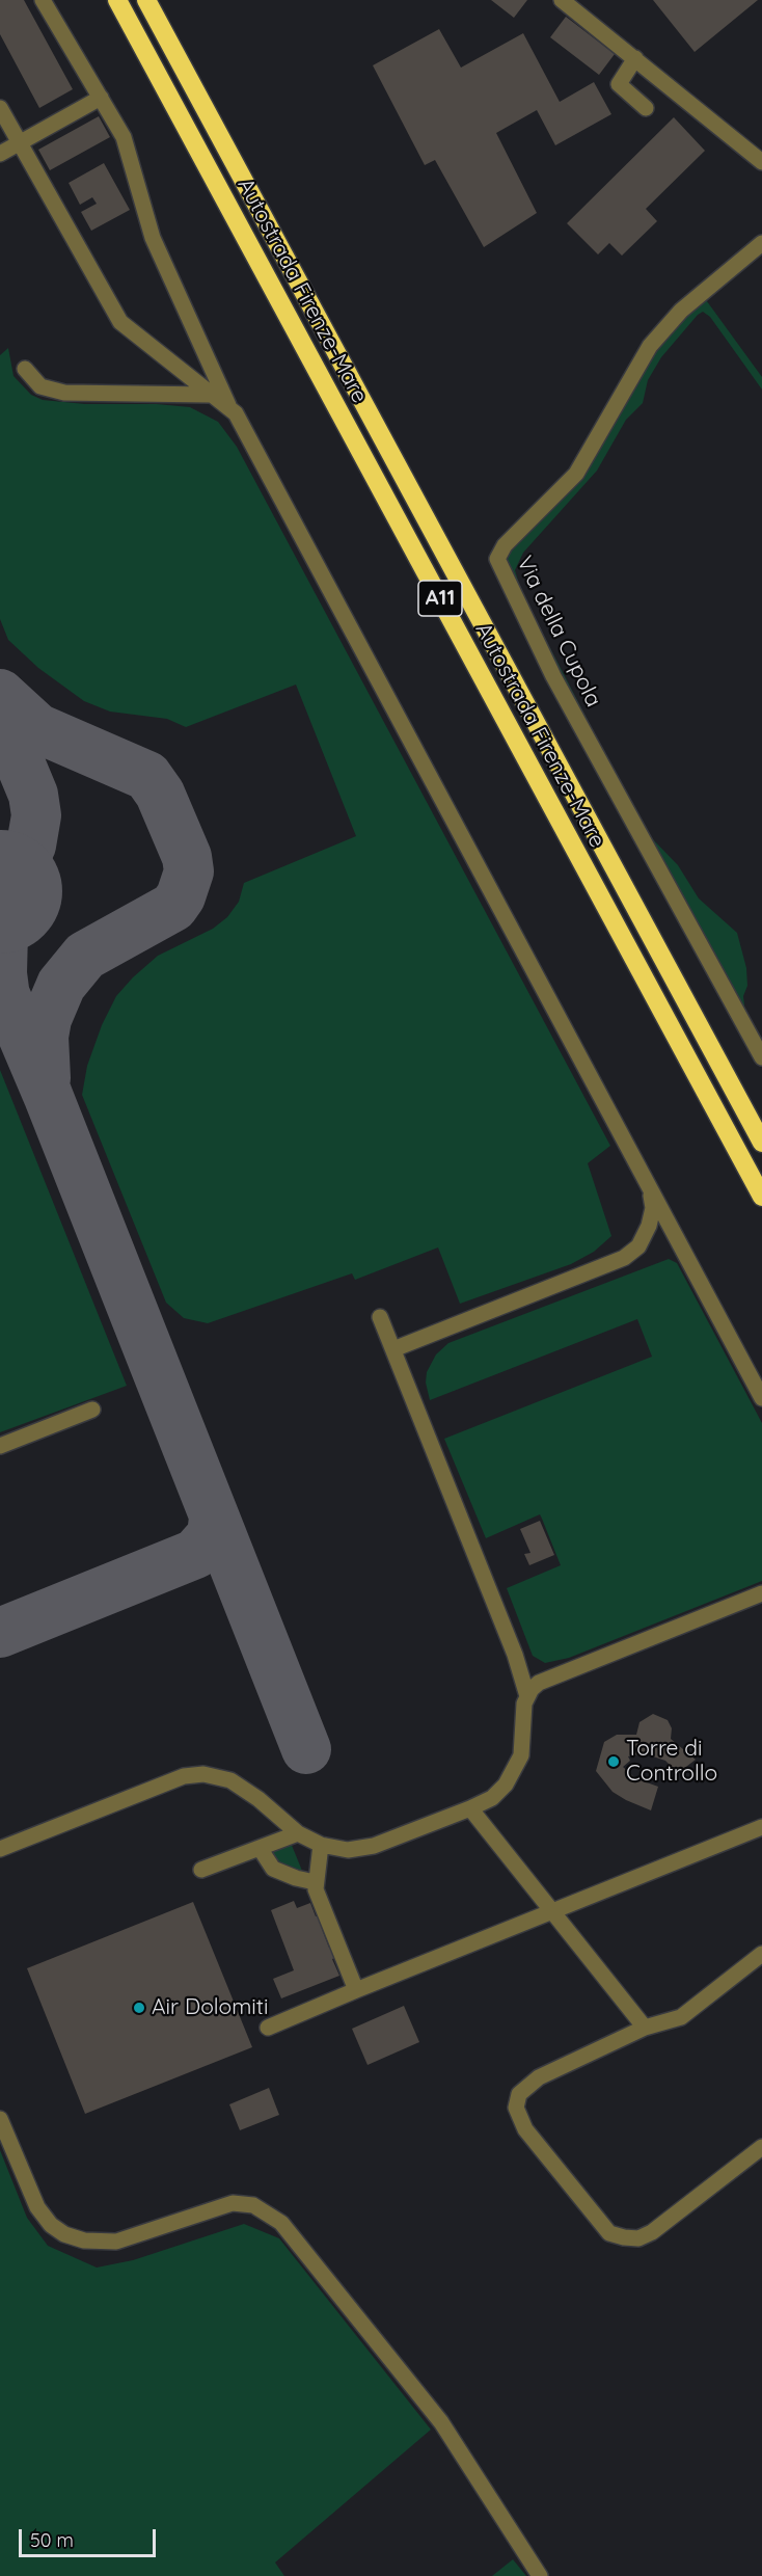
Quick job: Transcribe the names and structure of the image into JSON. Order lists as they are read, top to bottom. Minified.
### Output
{"streets":{"highway":["Autostrada Firenze-Mare","A11"],"street":["Via della Cupola"]},"places":["Torre di Controllo","Air Dolomiti"],"scale_bar":"50 m"}
